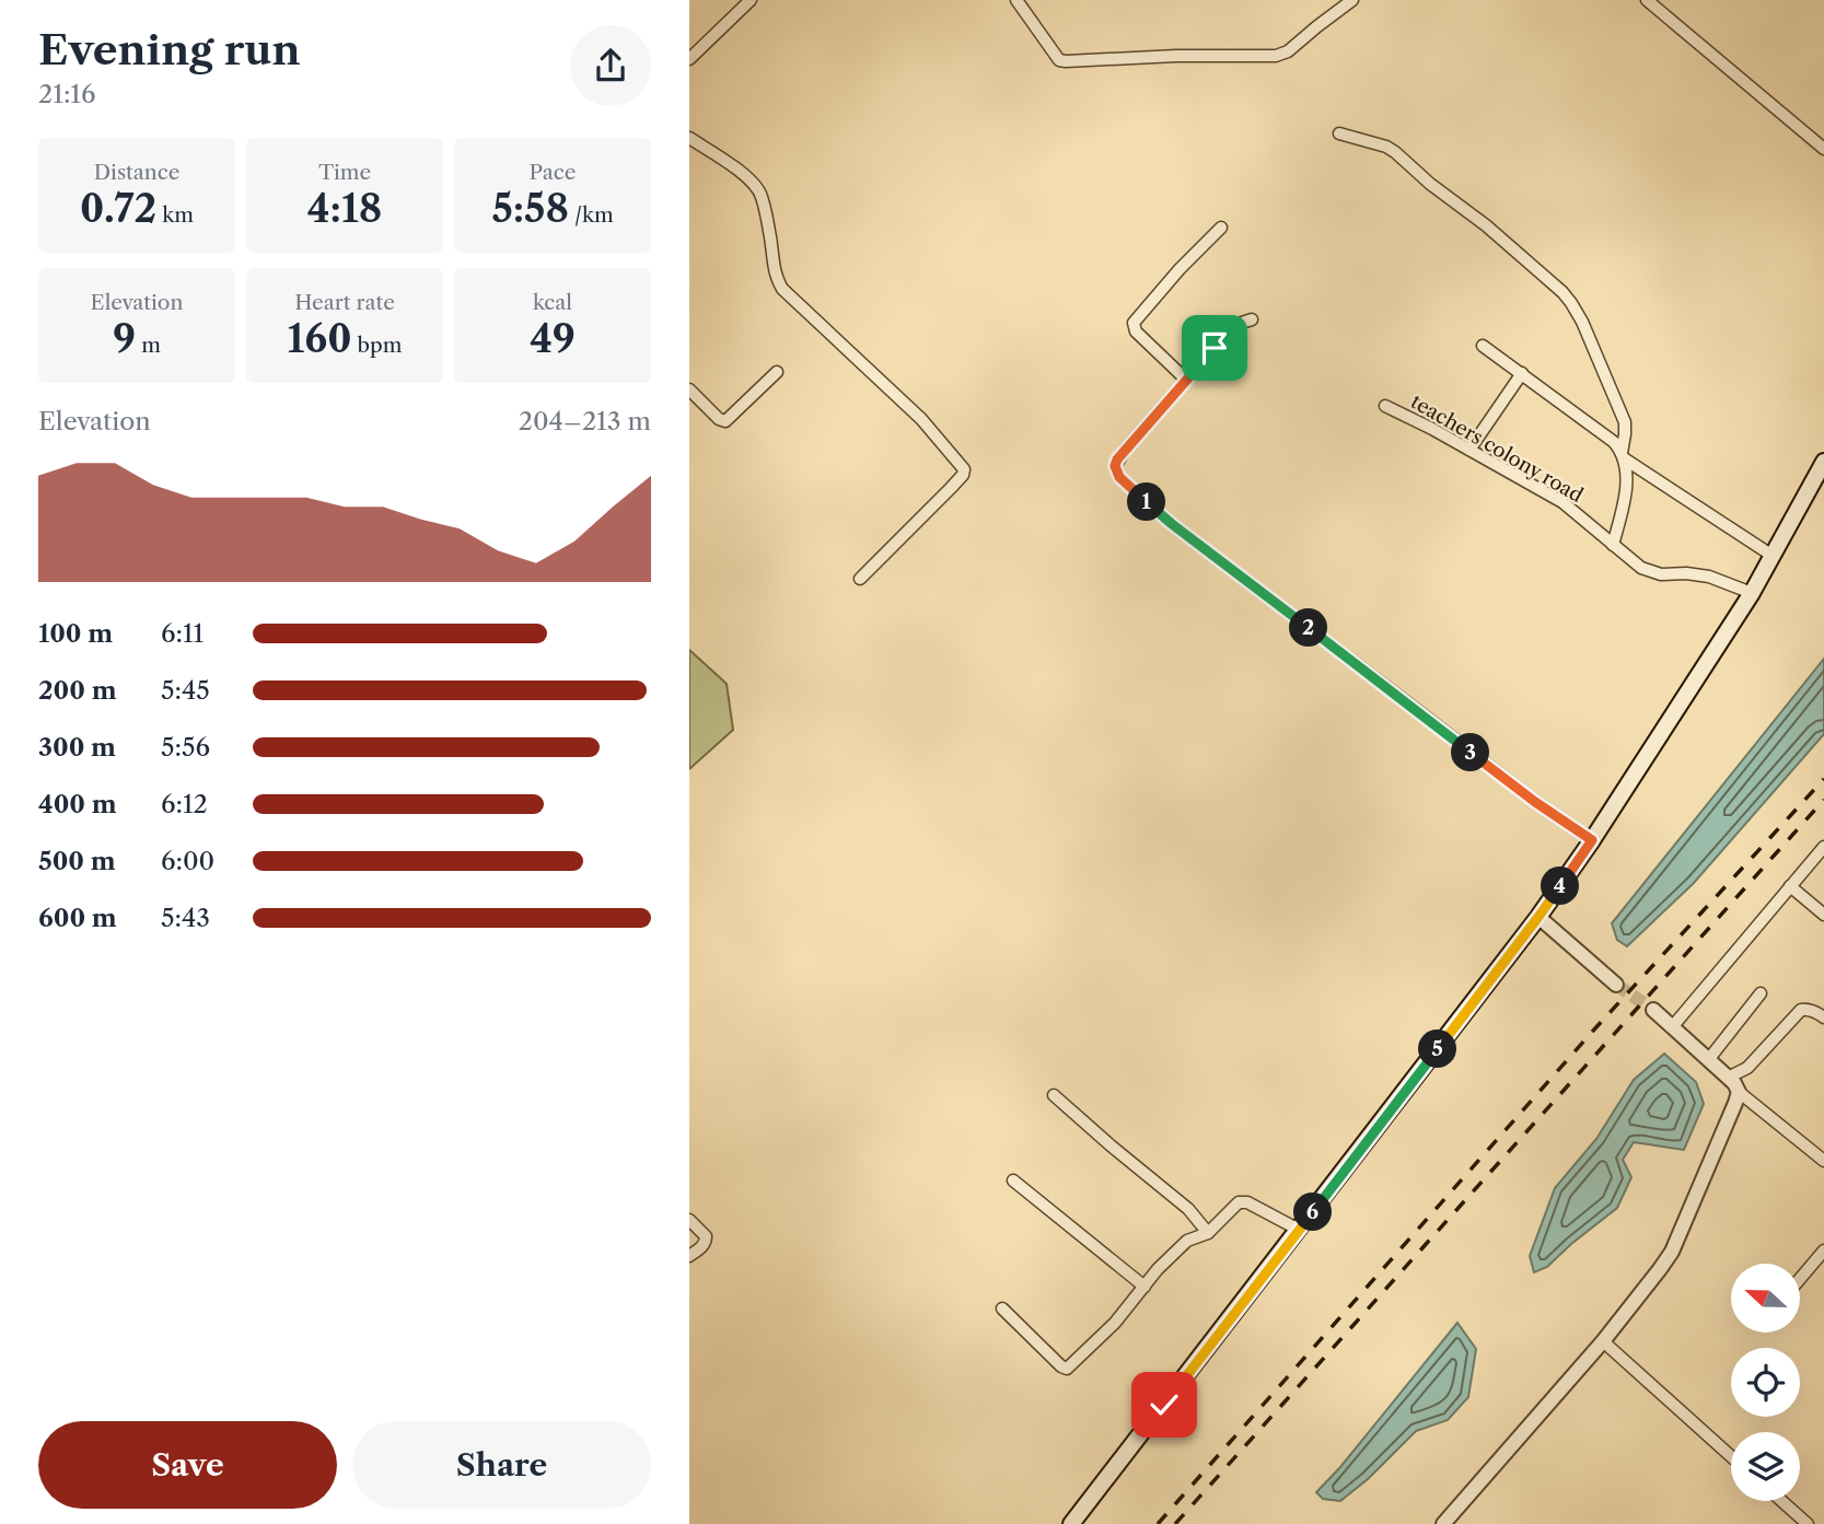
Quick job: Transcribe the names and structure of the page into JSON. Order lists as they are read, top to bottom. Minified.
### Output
{"streets":{"street":["teachers colony road"]},"north":"left","page":{"heading":["Evening run","21:16"],"stats":[["Distance","0.72 km"],["Time","4:18"],["Pace","5:58 /km"],["Elevation","9 m"],["Heart rate","160 bpm"],["kcal","49"]],"chart":["Elevation","204–213 m"],"pins":["1","2","3","4","5","6"],"list":[{"name":"100 m","note":"6:11"},{"name":"200 m","note":"5:45"},{"name":"300 m","note":"5:56"},{"name":"400 m","note":"6:12"},{"name":"500 m","note":"6:00"},{"name":"600 m","note":"5:43"}],"buttons":["Save","Share"]}}
